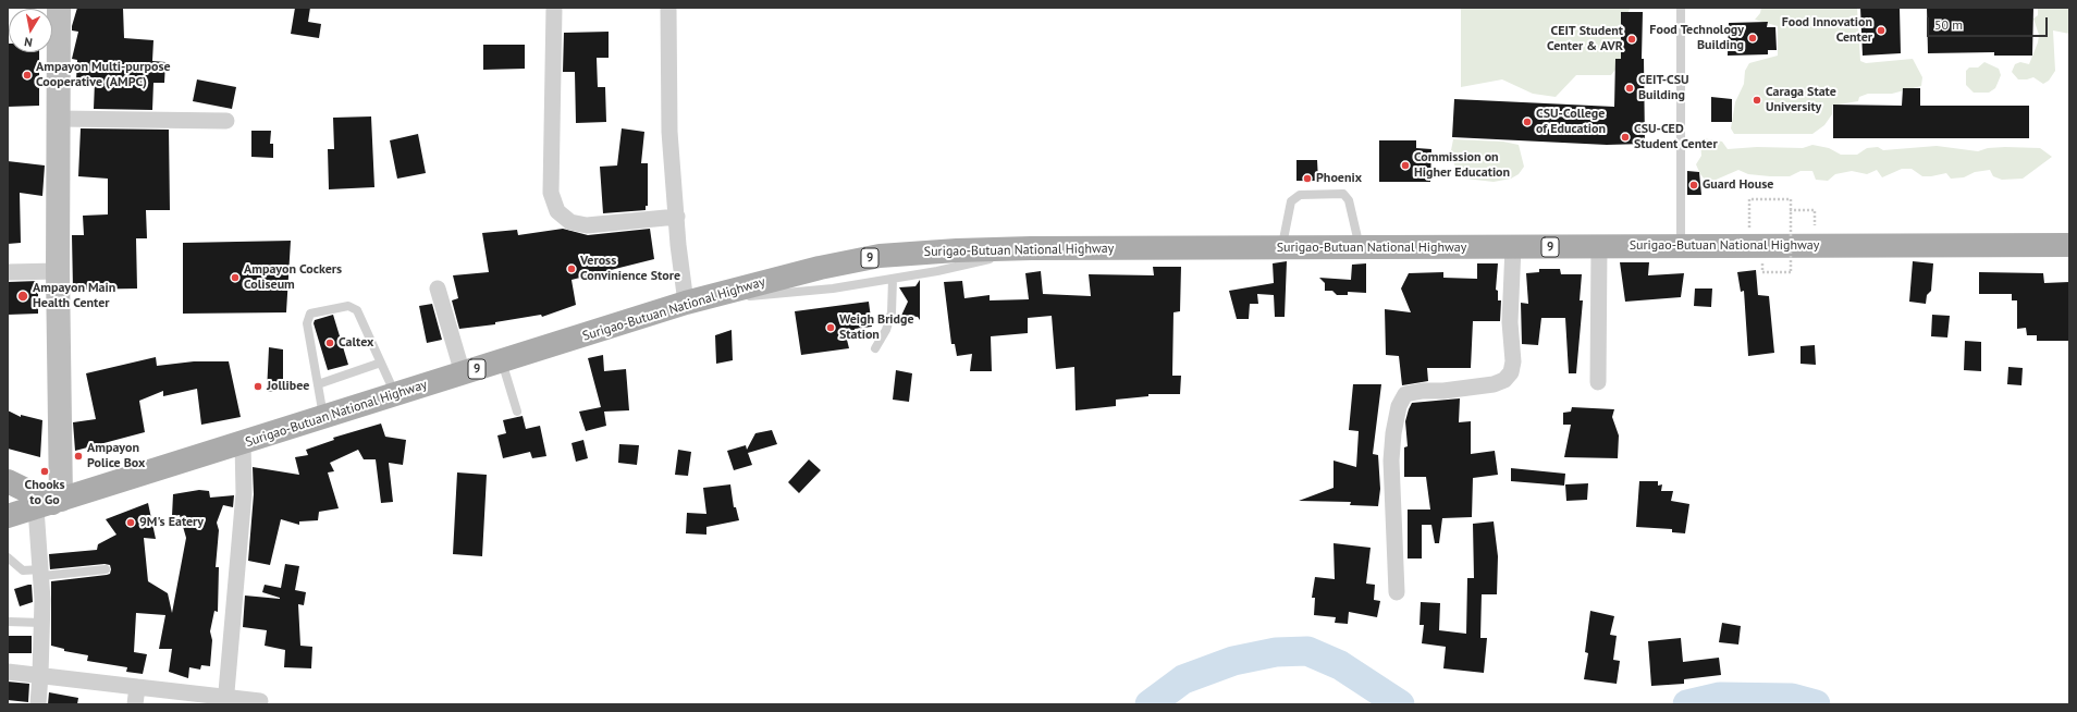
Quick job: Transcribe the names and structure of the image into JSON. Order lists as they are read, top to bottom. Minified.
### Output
{"streets":{"main road":["Surigao-Butuan National Highway","9"]},"places":["Food Innovation Center","Food Technology Building","CEIT Student Center & AVR","Ampayon Multi-purpose Cooperative (AMPC)","CEIT-CSU Building","Caraga State University","CSU-College of Education","CSU-CED Student Center","Commission on Higher Education","Phoenix","Guard House","Veross Convinience Store","Ampayon Cockers Coliseum","Ampayon Main Health Center","Weigh Bridge Station","Caltex","Jollibee","Ampayon Police Box","Chooks to Go","9M's Eatery"],"scale_bar":"50 m","north":"bottom"}
